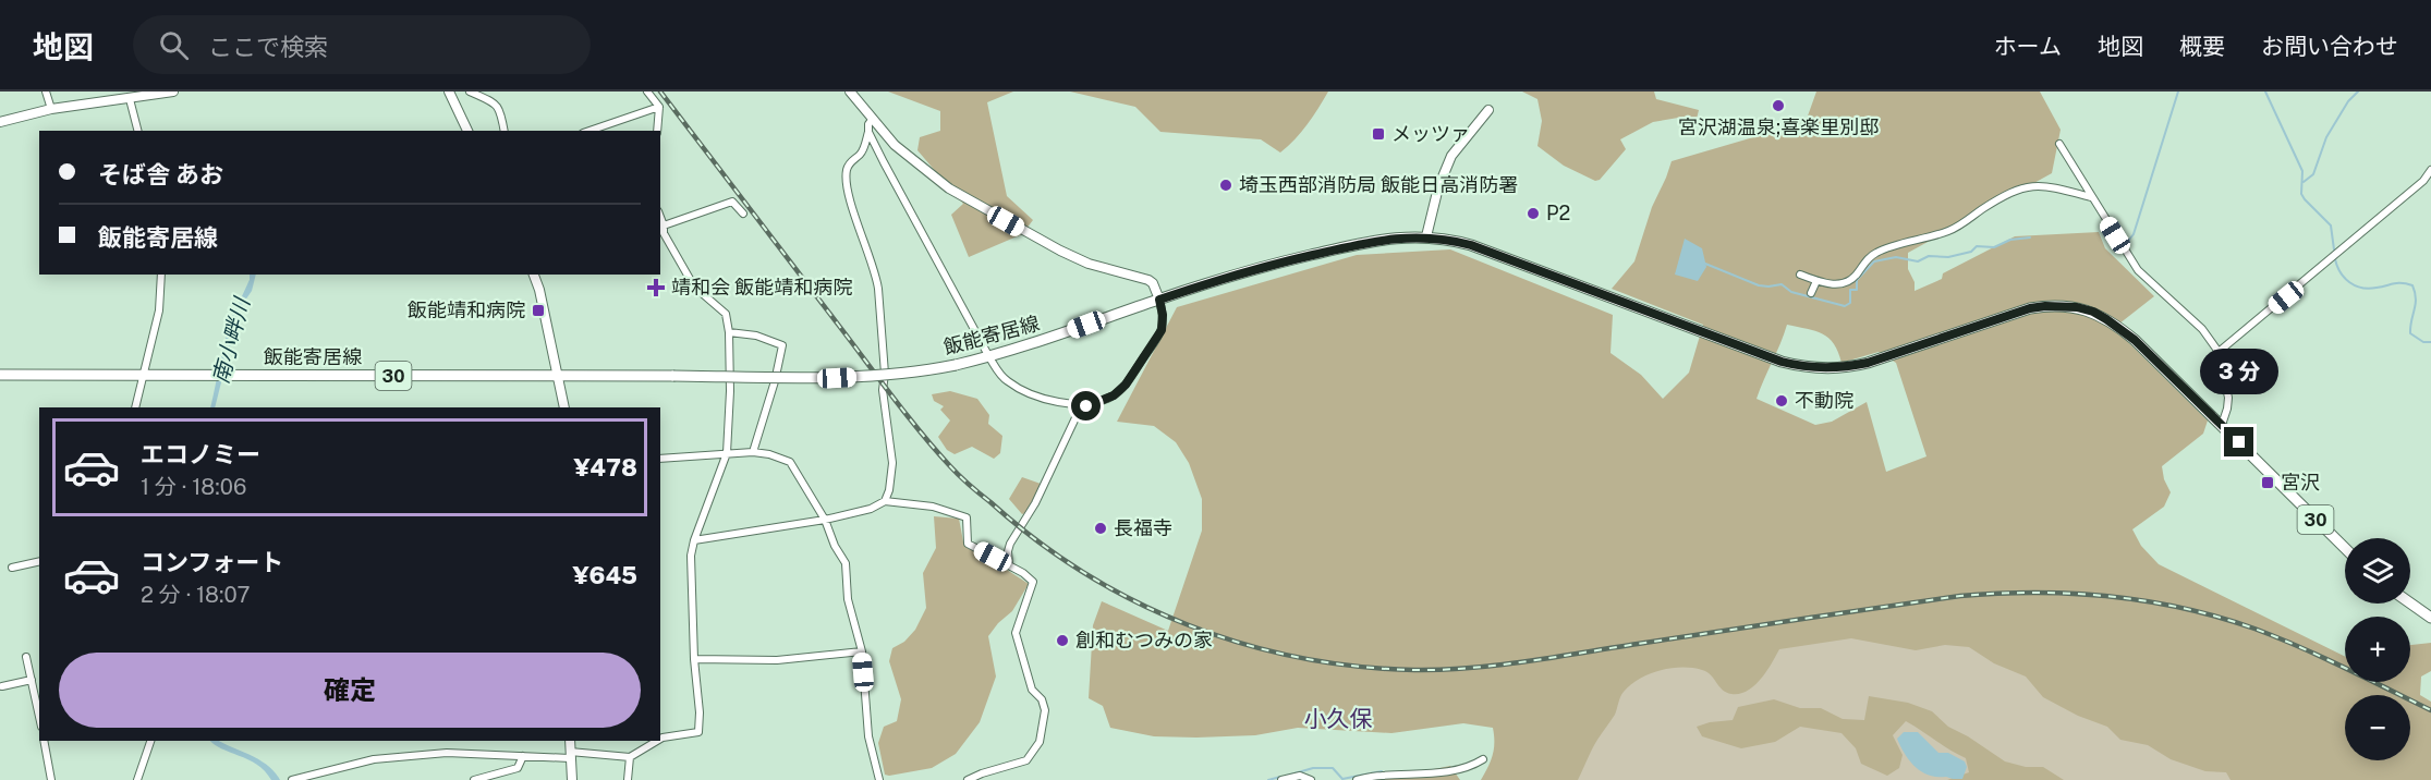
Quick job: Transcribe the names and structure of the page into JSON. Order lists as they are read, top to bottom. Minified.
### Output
{"streets":{"main road":["飯能寄居線","30"]},"districts":["小久保"],"water":["南小畔川"],"places":{"other":["宮沢湖温泉;喜楽里別邸","埼玉西部消防局 飯能日高消防署","P2","不動院","長福寺","創和むつみの家"],"transit":["メッツァ","飯能靖和病院","宮沢"],"health":["靖和会 飯能靖和病院"]},"page":{"header":"地図","search":"ここで検索","nav":["ホーム","地図","概要","お問い合わせ"],"banner":["そば舎 あお","飯能寄居線"],"bubble":"3 分","list":[{"name":"エコノミー","note":"1 分 · 18:06","value":"¥478"},{"name":"コンフォート","note":"2 分 · 18:07","value":"¥645"}],"map_buttons":["+","−"],"buttons":"確定"}}
